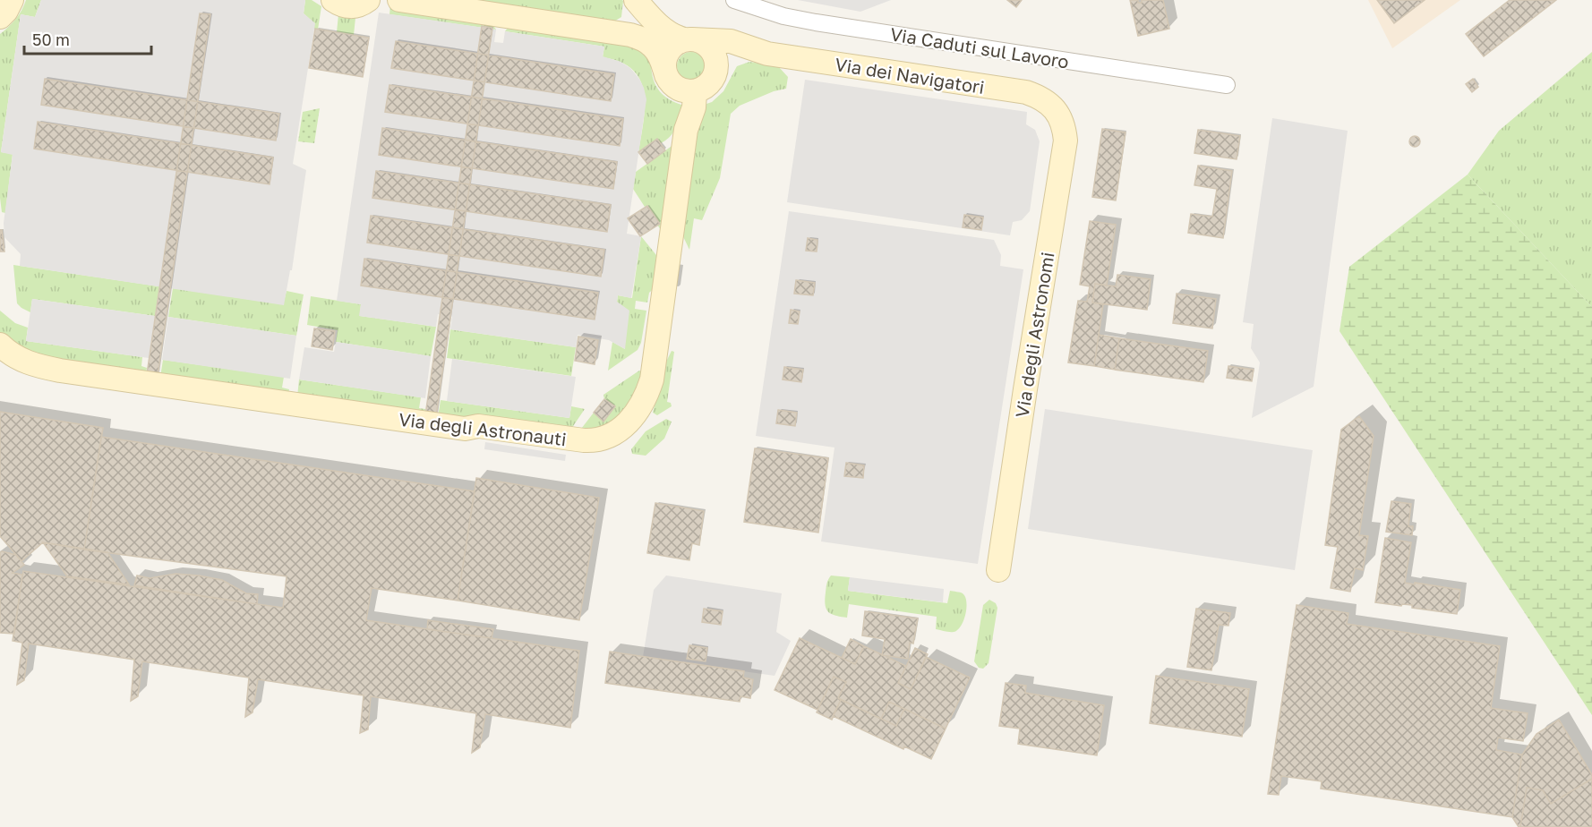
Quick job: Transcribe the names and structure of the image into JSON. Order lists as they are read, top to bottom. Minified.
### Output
{"streets":{"street":["Via Caduti sul Lavoro","Via dei Navigatori","Via degli Astronomi","Via degli Astronauti"]},"crossings":[["Via dei Navigatori","Via degli Astronomi"],["Via dei Navigatori","Via degli Astronauti"]],"scale_bar":"50 m"}
